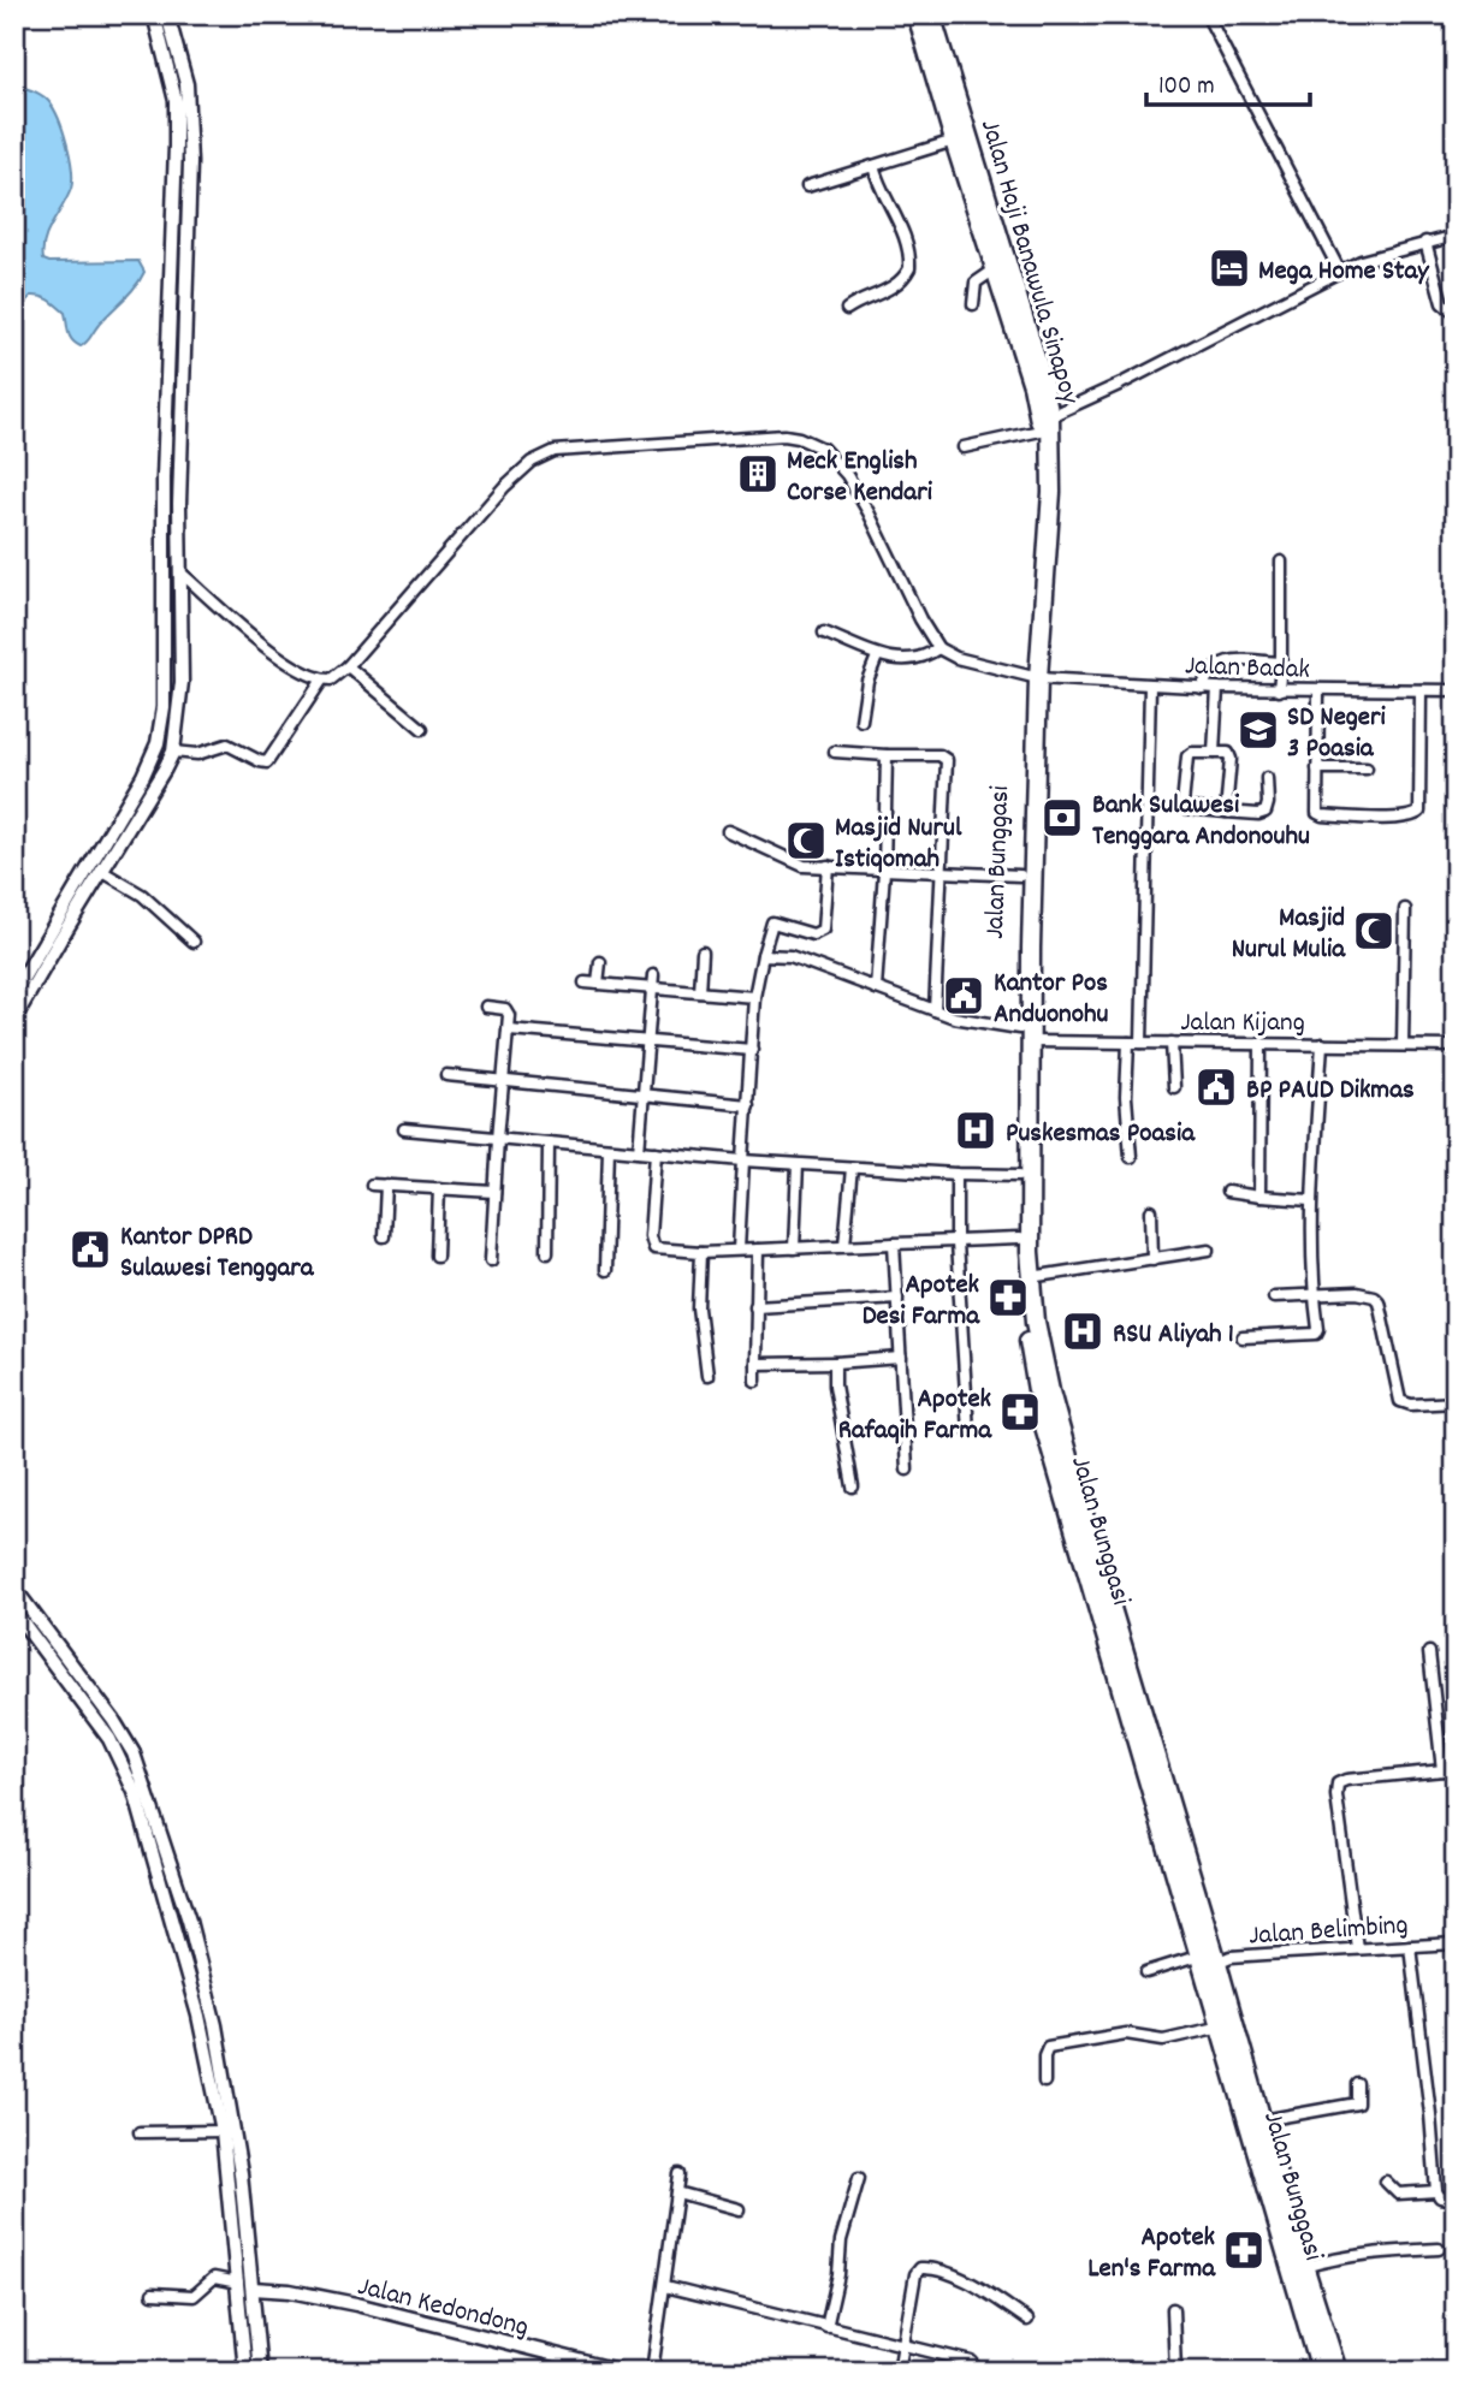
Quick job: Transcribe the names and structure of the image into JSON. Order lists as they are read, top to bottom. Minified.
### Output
{"streets":{"highway":["Jalan Haji Banawula Sinapoy","Jalan Bunggasi"],"street":["Jalan Badak","Jalan Kijang","Jalan Belimbing","Jalan Kedondong"]},"crossings":[["Jalan Haji Banawula Sinapoy","Jalan Badak"],["Jalan Haji Banawula Sinapoy","Jalan Bunggasi"],["Jalan Badak","Jalan Bunggasi"],["Jalan Bunggasi","Jalan Kijang"],["Jalan Bunggasi","Jalan Belimbing"]],"places":{"hotel":["Mega Home Stay"],"building":["Meck English Corse Kendari"],"school or university":["SD Negeri 3 Poasia"],"bank":["Bank Sulawesi Tenggara Andonouhu"],"mosque":["Masjid Nurul Istiqomah","Masjid Nurul Mulia"],"public building":["Kantor Pos Anduonohu","BP PAUD Dikmas","Kantor DPRD Sulawesi Tenggara"],"hospital":["Puskesmas Poasia","RSU Aliyah 1"],"pharmacy":["Apotek Desi Farma","Apotek Rafaqih Farma","Apotek Len's Farma"]},"scale_bar":"100 m"}
